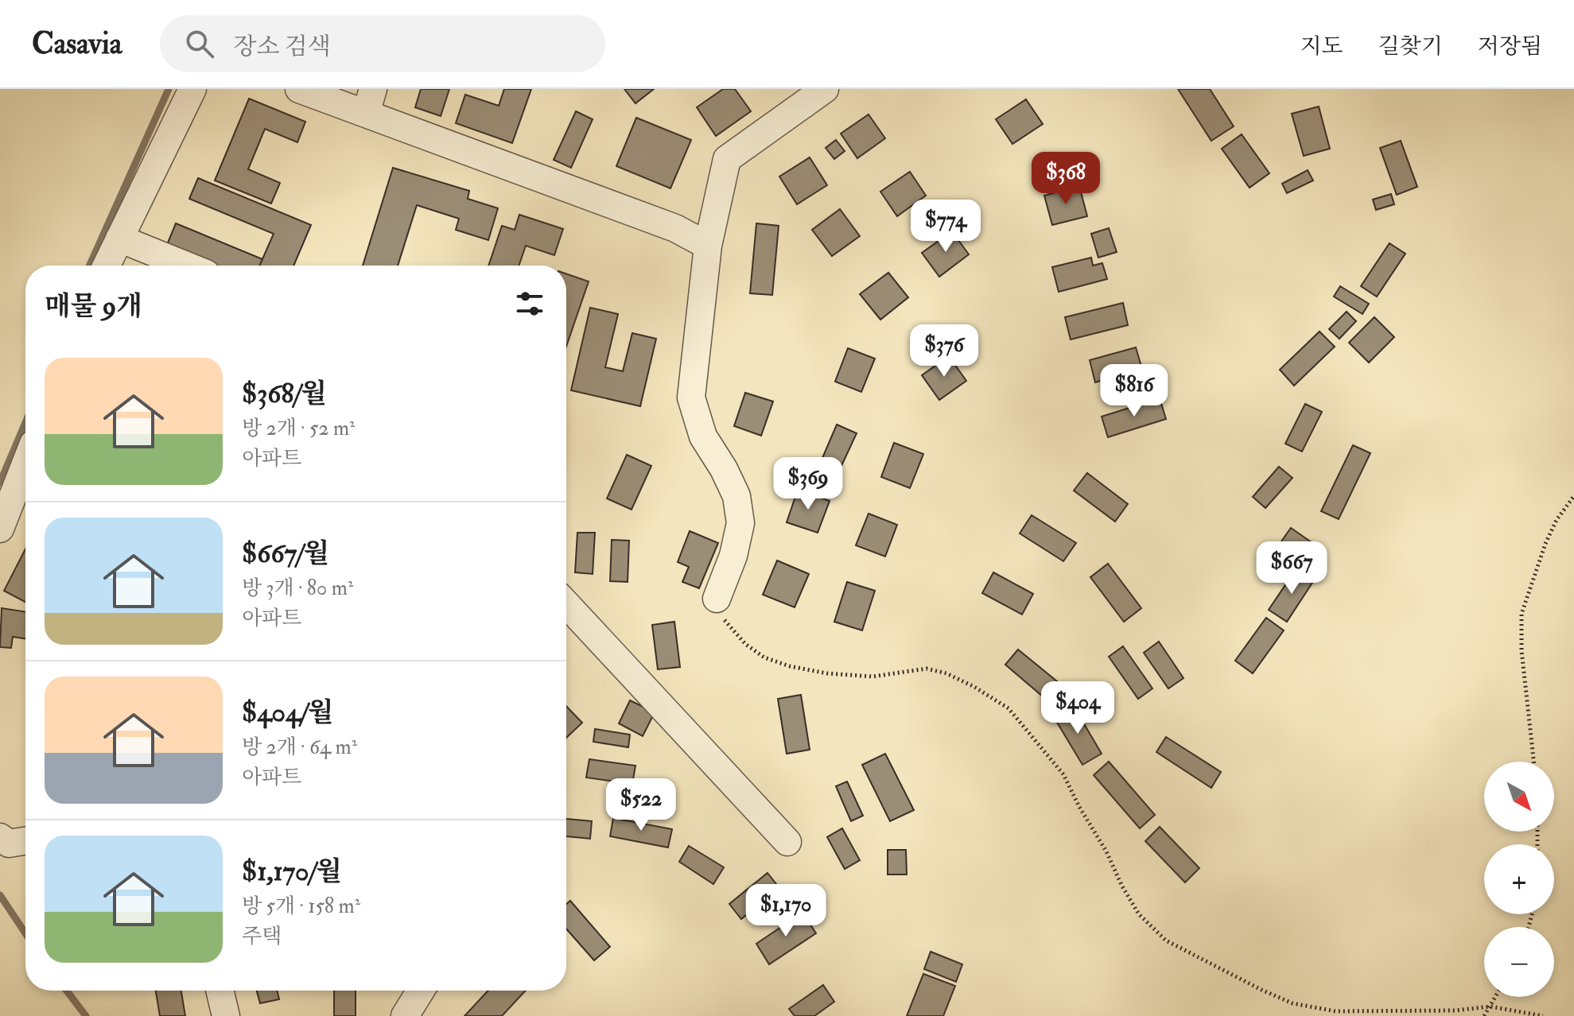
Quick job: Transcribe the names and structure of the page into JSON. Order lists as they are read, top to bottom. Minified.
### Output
{"north":"bottom right","page":{"header":"Casavia","search":"장소 검색","nav":["지도","길찾기","저장됨"],"price":["$368","$774","$376","$816","$369","$667","$404","$522","$1,170"],"heading":"매물 9개","list":[{"name":"$368/월","note":"방 2개 · 52 m² · 아파트"},{"name":"$667/월","note":"방 3개 · 80 m² · 아파트"},{"name":"$404/월","note":"방 2개 · 64 m² · 아파트"},{"name":"$1,170/월","note":"방 5개 · 158 m² · 주택"}],"map_buttons":["+","−"]}}
